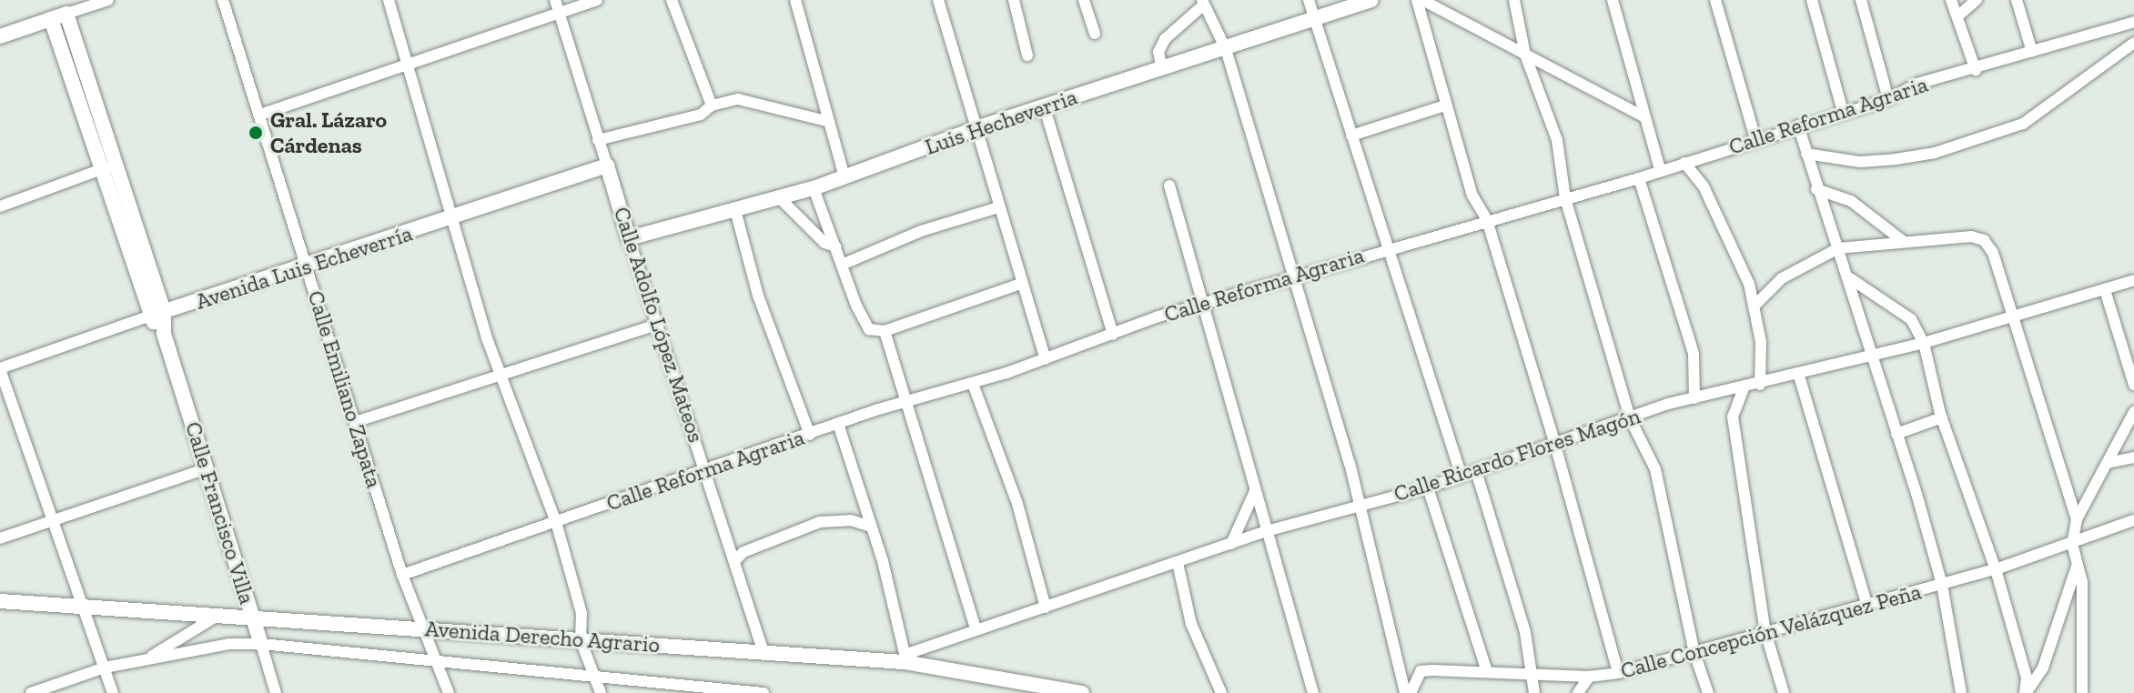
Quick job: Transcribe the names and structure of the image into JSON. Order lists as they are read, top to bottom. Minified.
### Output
{"streets":{"street":["Calle Reforma Agraria","Luis Hecheverria","Avenida Luis Echeverría","Calle Adolfo López Mateos","Calle Emiliano Zapata","Calle Ricardo Flores Magón","Calle Francisco Villa","Calle Concepción Velázquez Peña","Avenida Derecho Agrario"]},"crossings":[["Calle Reforma Agraria","Calle Adolfo López Mateos"],["Calle Reforma Agraria","Calle Emiliano Zapata"],["Luis Hecheverria","Calle Adolfo López Mateos"],["Avenida Luis Echeverría","Calle Adolfo López Mateos"],["Avenida Luis Echeverría","Calle Emiliano Zapata"],["Avenida Luis Echeverría","Calle Francisco Villa"],["Calle Adolfo López Mateos","Avenida Derecho Agrario"],["Calle Emiliano Zapata","Avenida Derecho Agrario"],["Calle Ricardo Flores Magón","Avenida Derecho Agrario"],["Calle Francisco Villa","Avenida Derecho Agrario"]],"places":["Gral. Lázaro Cárdenas"]}
